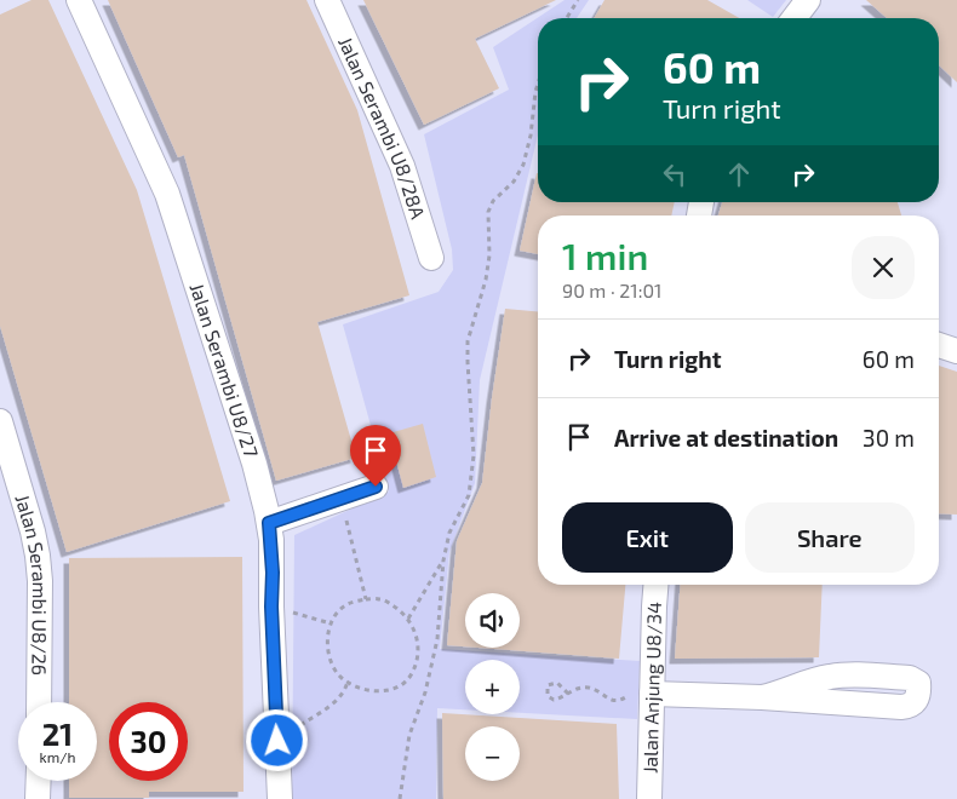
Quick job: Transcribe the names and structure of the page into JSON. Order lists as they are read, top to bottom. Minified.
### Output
{"streets":{"street":["Jalan Serambi U8/28A","Jalan Serambi U8/27","Jalan Serambi U8/26","Jalan Anjung U8/34"]},"page":{"turn":["60 m","Turn right"],"heading":["1 min","90 m · 21:01"],"list":[{"name":"Turn right","value":"60 m"},{"name":"Arrive at destination","value":"30 m"}],"buttons":["Exit","Share"],"map_buttons":["+","−"],"speed":"21 km/h","limit":"30"}}
